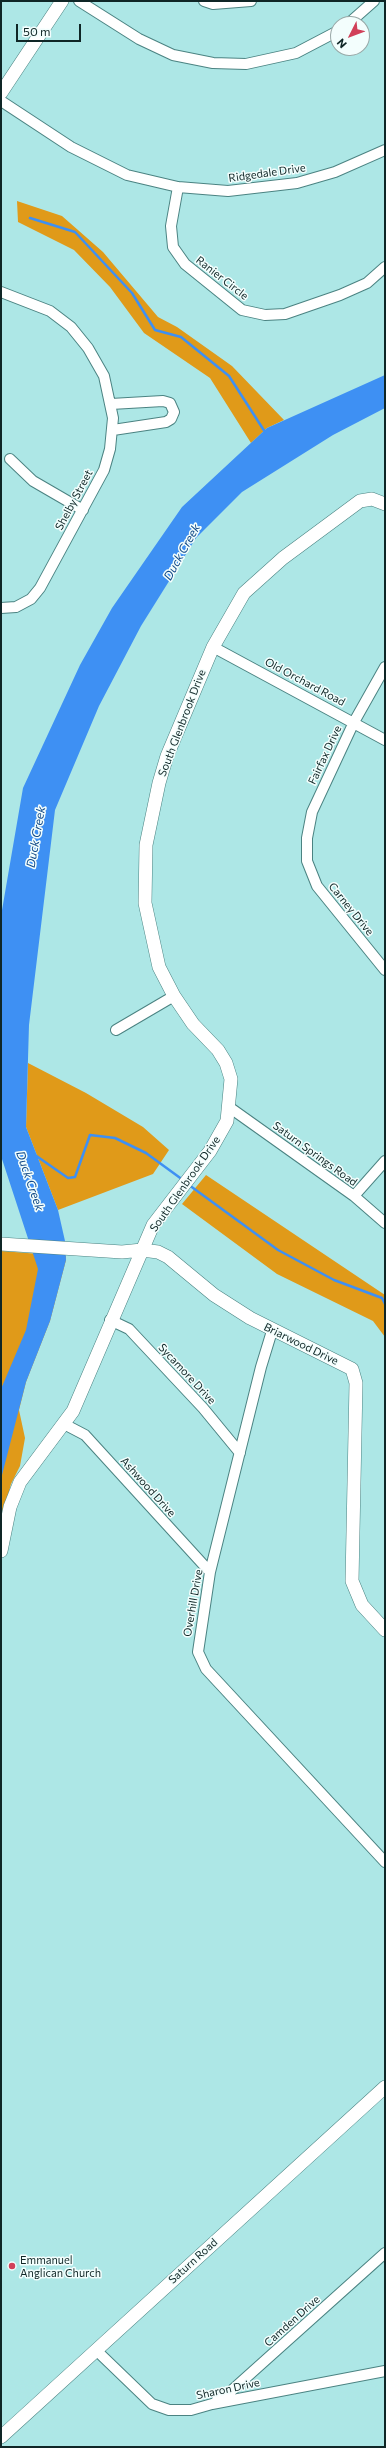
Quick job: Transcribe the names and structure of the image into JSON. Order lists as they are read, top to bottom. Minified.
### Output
{"streets":{"street":["Ridgedale Drive","Ranier Circle","Shelby Street","Old Orchard Road","South Glenbrook Drive","Fairfax Drive","Carney Drive","Saturn Springs Road","Briarwood Drive","Sycamore Drive","Ashwood Drive","Overhill Drive","Saturn Road","Camden Drive","Sharon Drive"]},"crossings":[["Ridgedale Drive","Ranier Circle"],["Old Orchard Road","South Glenbrook Drive"],["Old Orchard Road","Fairfax Drive"],["South Glenbrook Drive","Saturn Springs Road"],["South Glenbrook Drive","Briarwood Drive"],["South Glenbrook Drive","Sycamore Drive"],["South Glenbrook Drive","Ashwood Drive"],["Fairfax Drive","Carney Drive"],["Briarwood Drive","Overhill Drive"],["Sycamore Drive","Overhill Drive"],["Ashwood Drive","Overhill Drive"],["Saturn Road","Sharon Drive"],["Camden Drive","Sharon Drive"]],"water":["Duck Creek"],"places":["Emmanuel Anglican Church"],"scale_bar":"50 m","north":"bottom left"}
